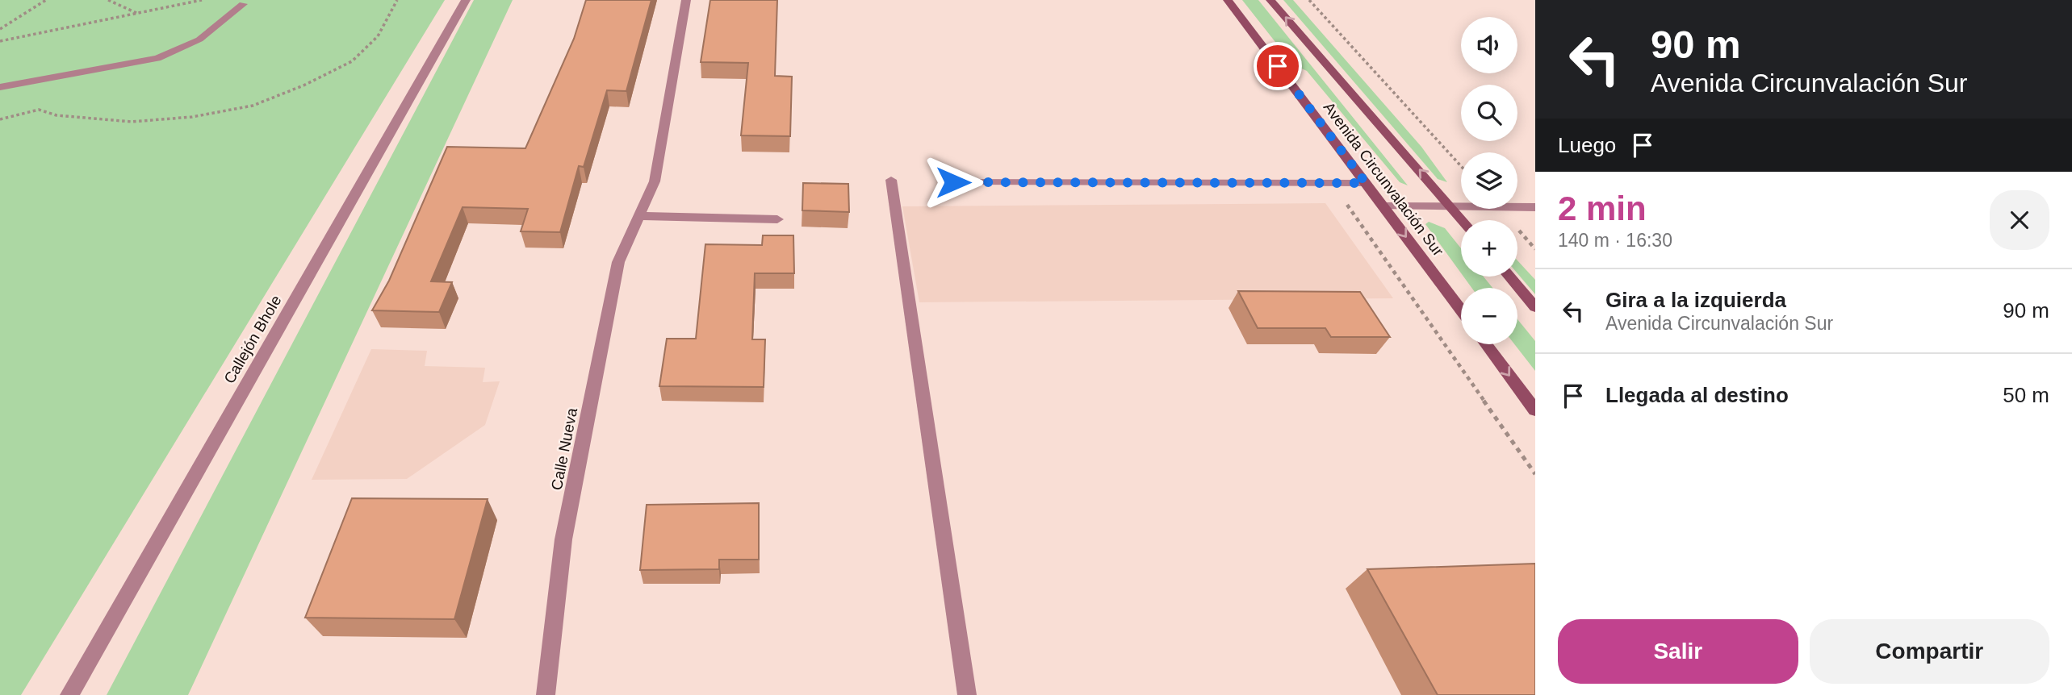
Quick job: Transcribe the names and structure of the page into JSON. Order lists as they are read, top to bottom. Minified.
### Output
{"streets":{"main road":["Avenida Circunvalación Sur"],"street":["Callejón Bhole","Calle Nueva"]},"page":{"turn":["90 m","Avenida Circunvalación Sur"],"map_buttons":["+","−"],"then":"Luego","heading":["2 min","140 m · 16:30"],"list":[{"name":"Gira a la izquierda","note":"Avenida Circunvalación Sur","value":"90 m"},{"name":"Llegada al destino","value":"50 m"}],"buttons":["Salir","Compartir"]}}
